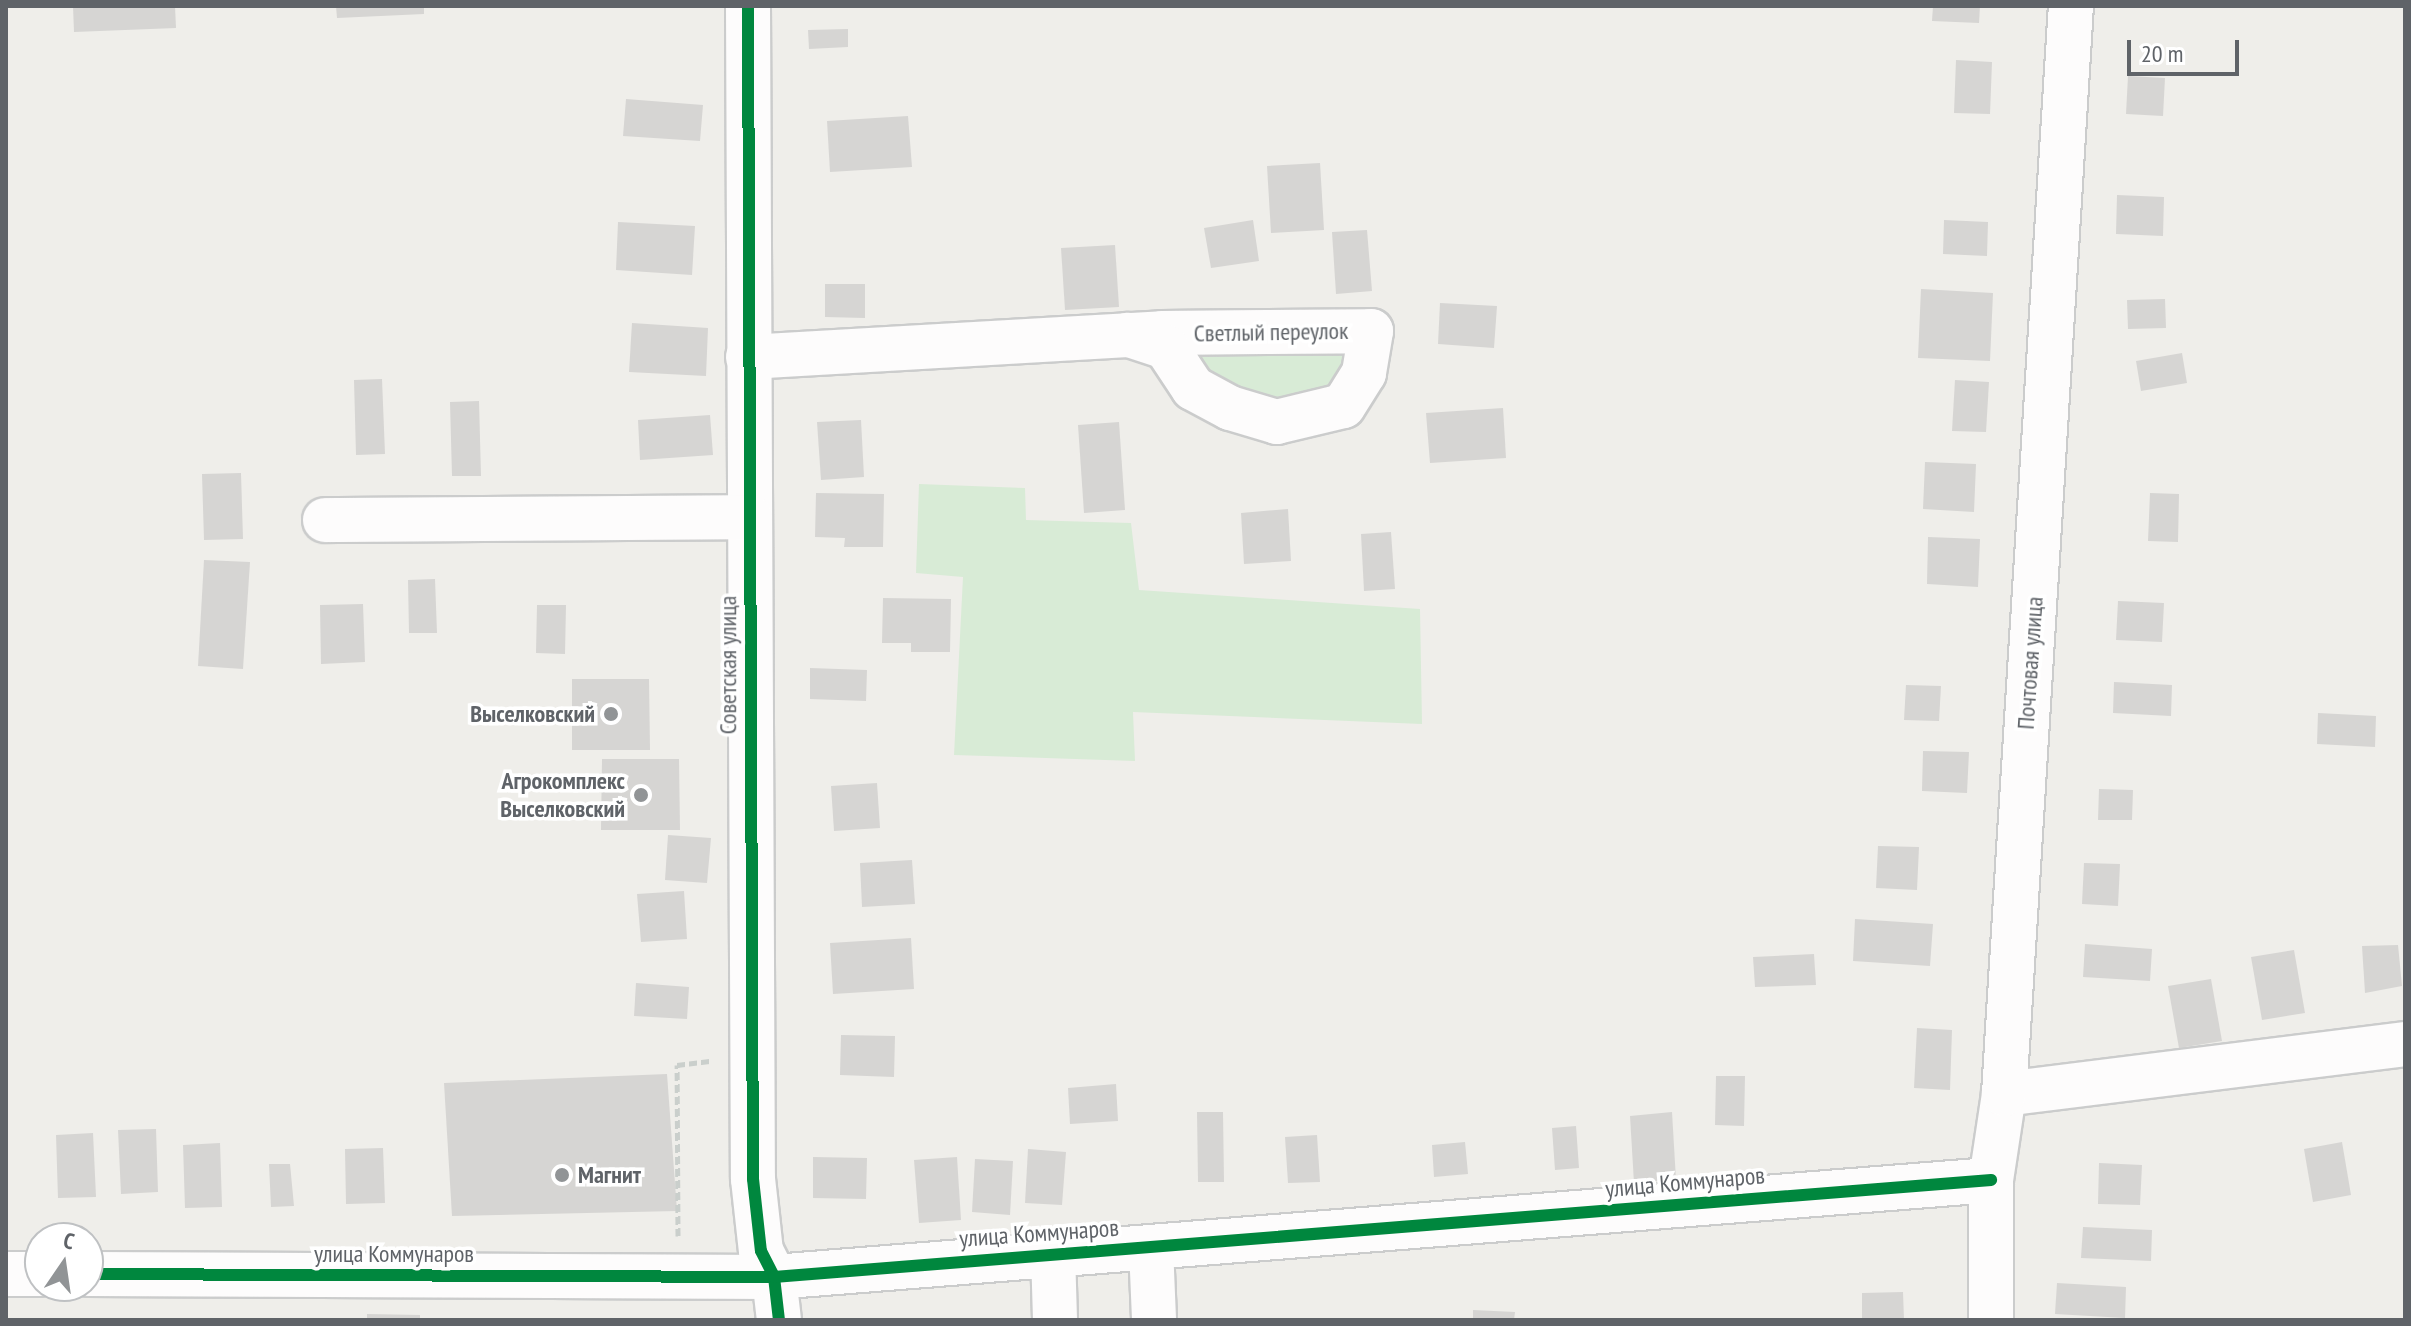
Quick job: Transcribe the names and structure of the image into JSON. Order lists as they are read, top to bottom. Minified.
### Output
{"streets":{"street":["Светлый переулок","Почтовая улица","Советская улица","улица Коммунаров"]},"crossings":[["Светлый переулок","Советская улица"],["Почтовая улица","улица Коммунаров"],["Советская улица","улица Коммунаров"]],"places":["Выселковский","Агрокомплекс Выселковский","Магнит"],"scale_bar":"20 m","north":"top"}
